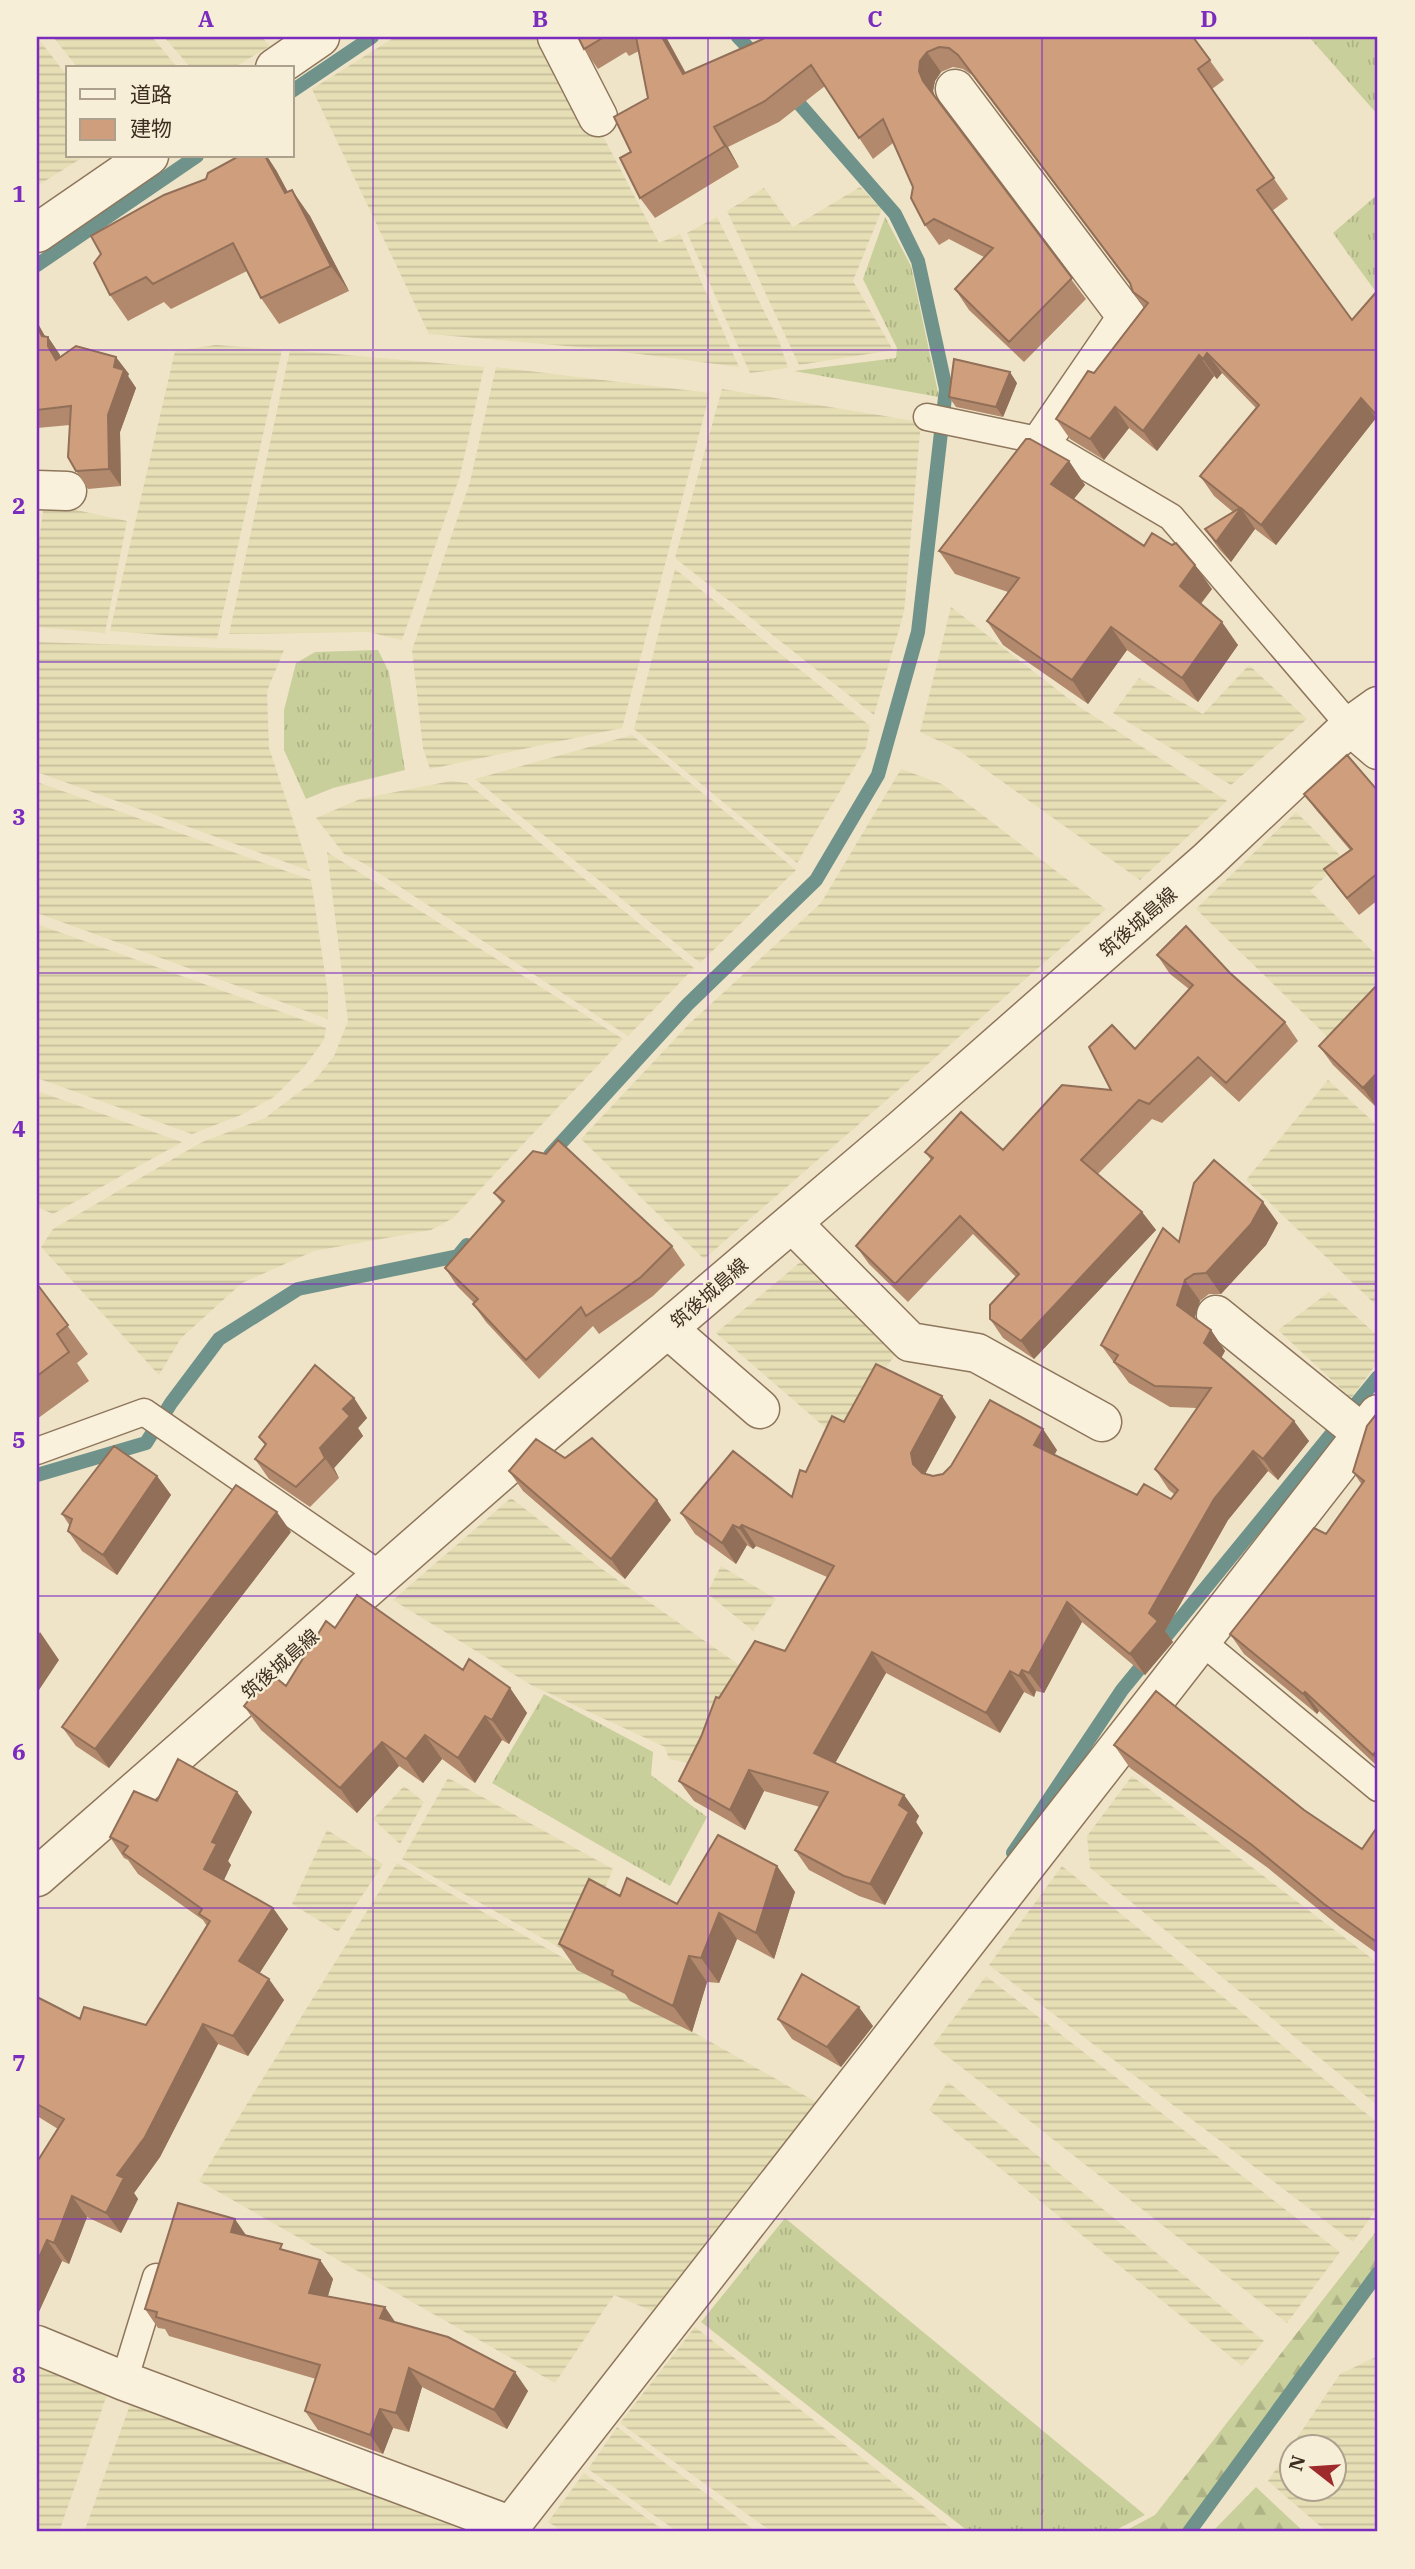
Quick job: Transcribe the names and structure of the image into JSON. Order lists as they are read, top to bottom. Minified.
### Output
{"streets":{"street":["筑後城島線"]},"legend":["道路","建物"],"north":"left","grid":{"columns":["A","B","C","D"],"rows":["1","2","3","4","5","6","7","8"]}}
